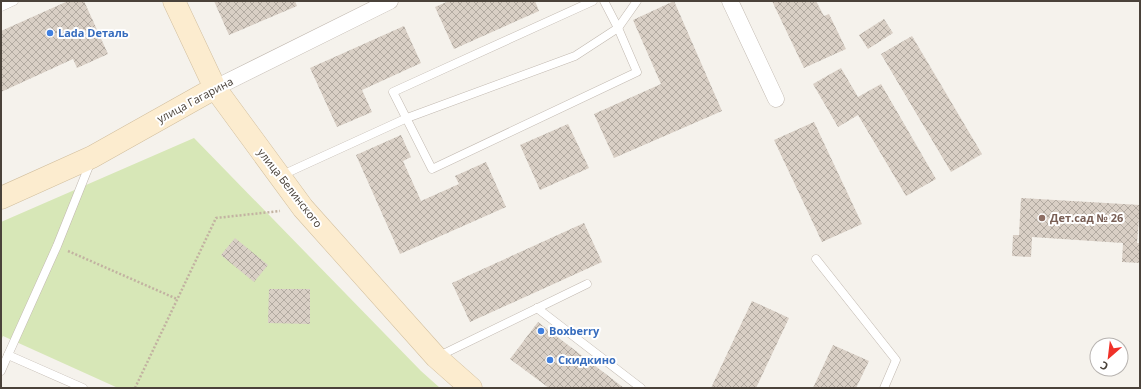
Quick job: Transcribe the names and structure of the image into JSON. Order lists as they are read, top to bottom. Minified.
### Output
{"streets":{"street":["улица Гагарина","улица Белинского"]},"crossings":[["улица Гагарина","улица Белинского"]],"places":["Lada Dеталь","Дет.сад № 26","Boxberry","Скидкино"],"north":"bottom left"}
